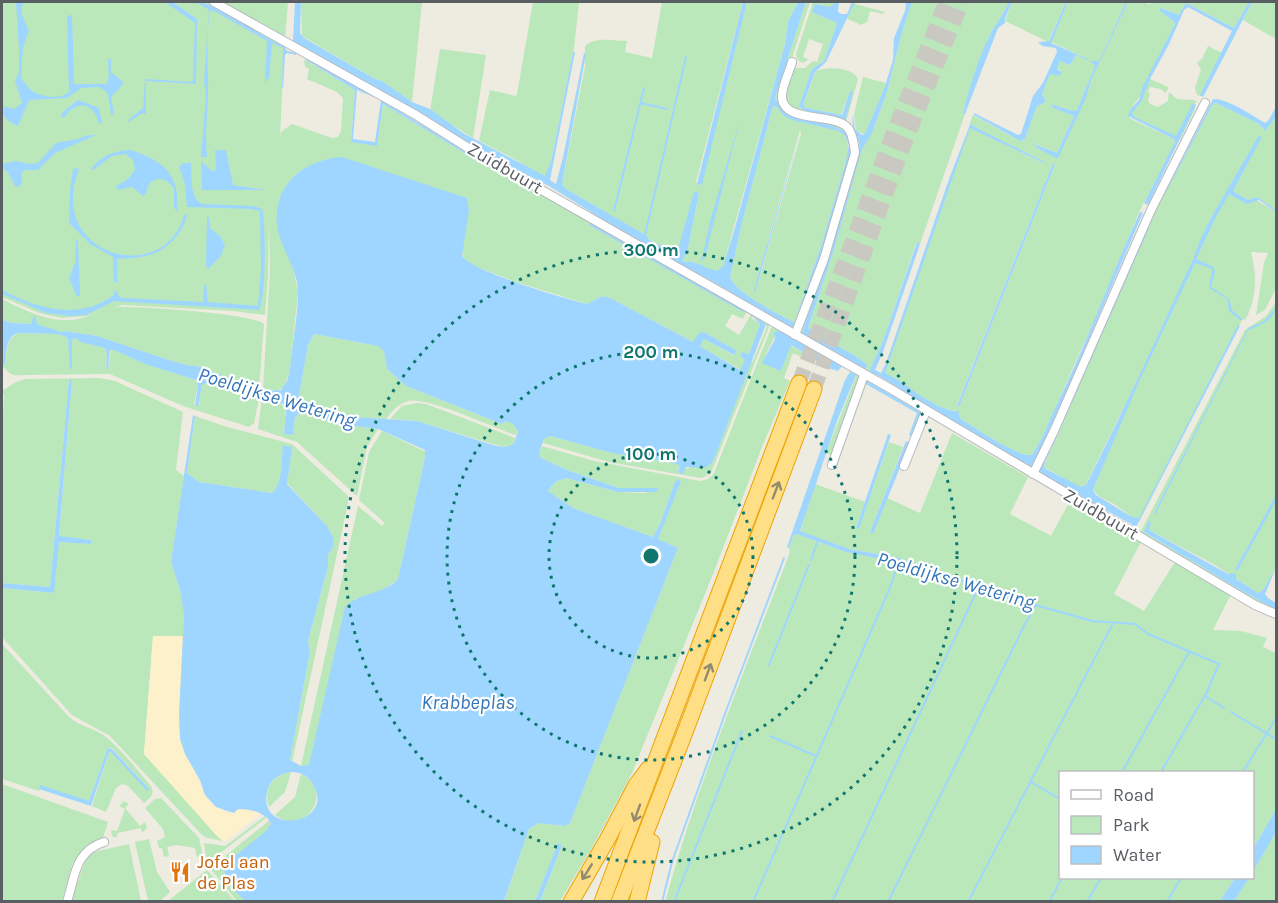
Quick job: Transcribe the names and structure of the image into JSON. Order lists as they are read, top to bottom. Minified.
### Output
{"streets":{"street":["Zuidbuurt"]},"water":["Poeldijkse Wetering","Krabbeplas"],"places":{"restaurant":["Jofel aan de Plas"]},"legend":["Road","Park","Water"],"rings":["300 m","200 m","100 m"]}
